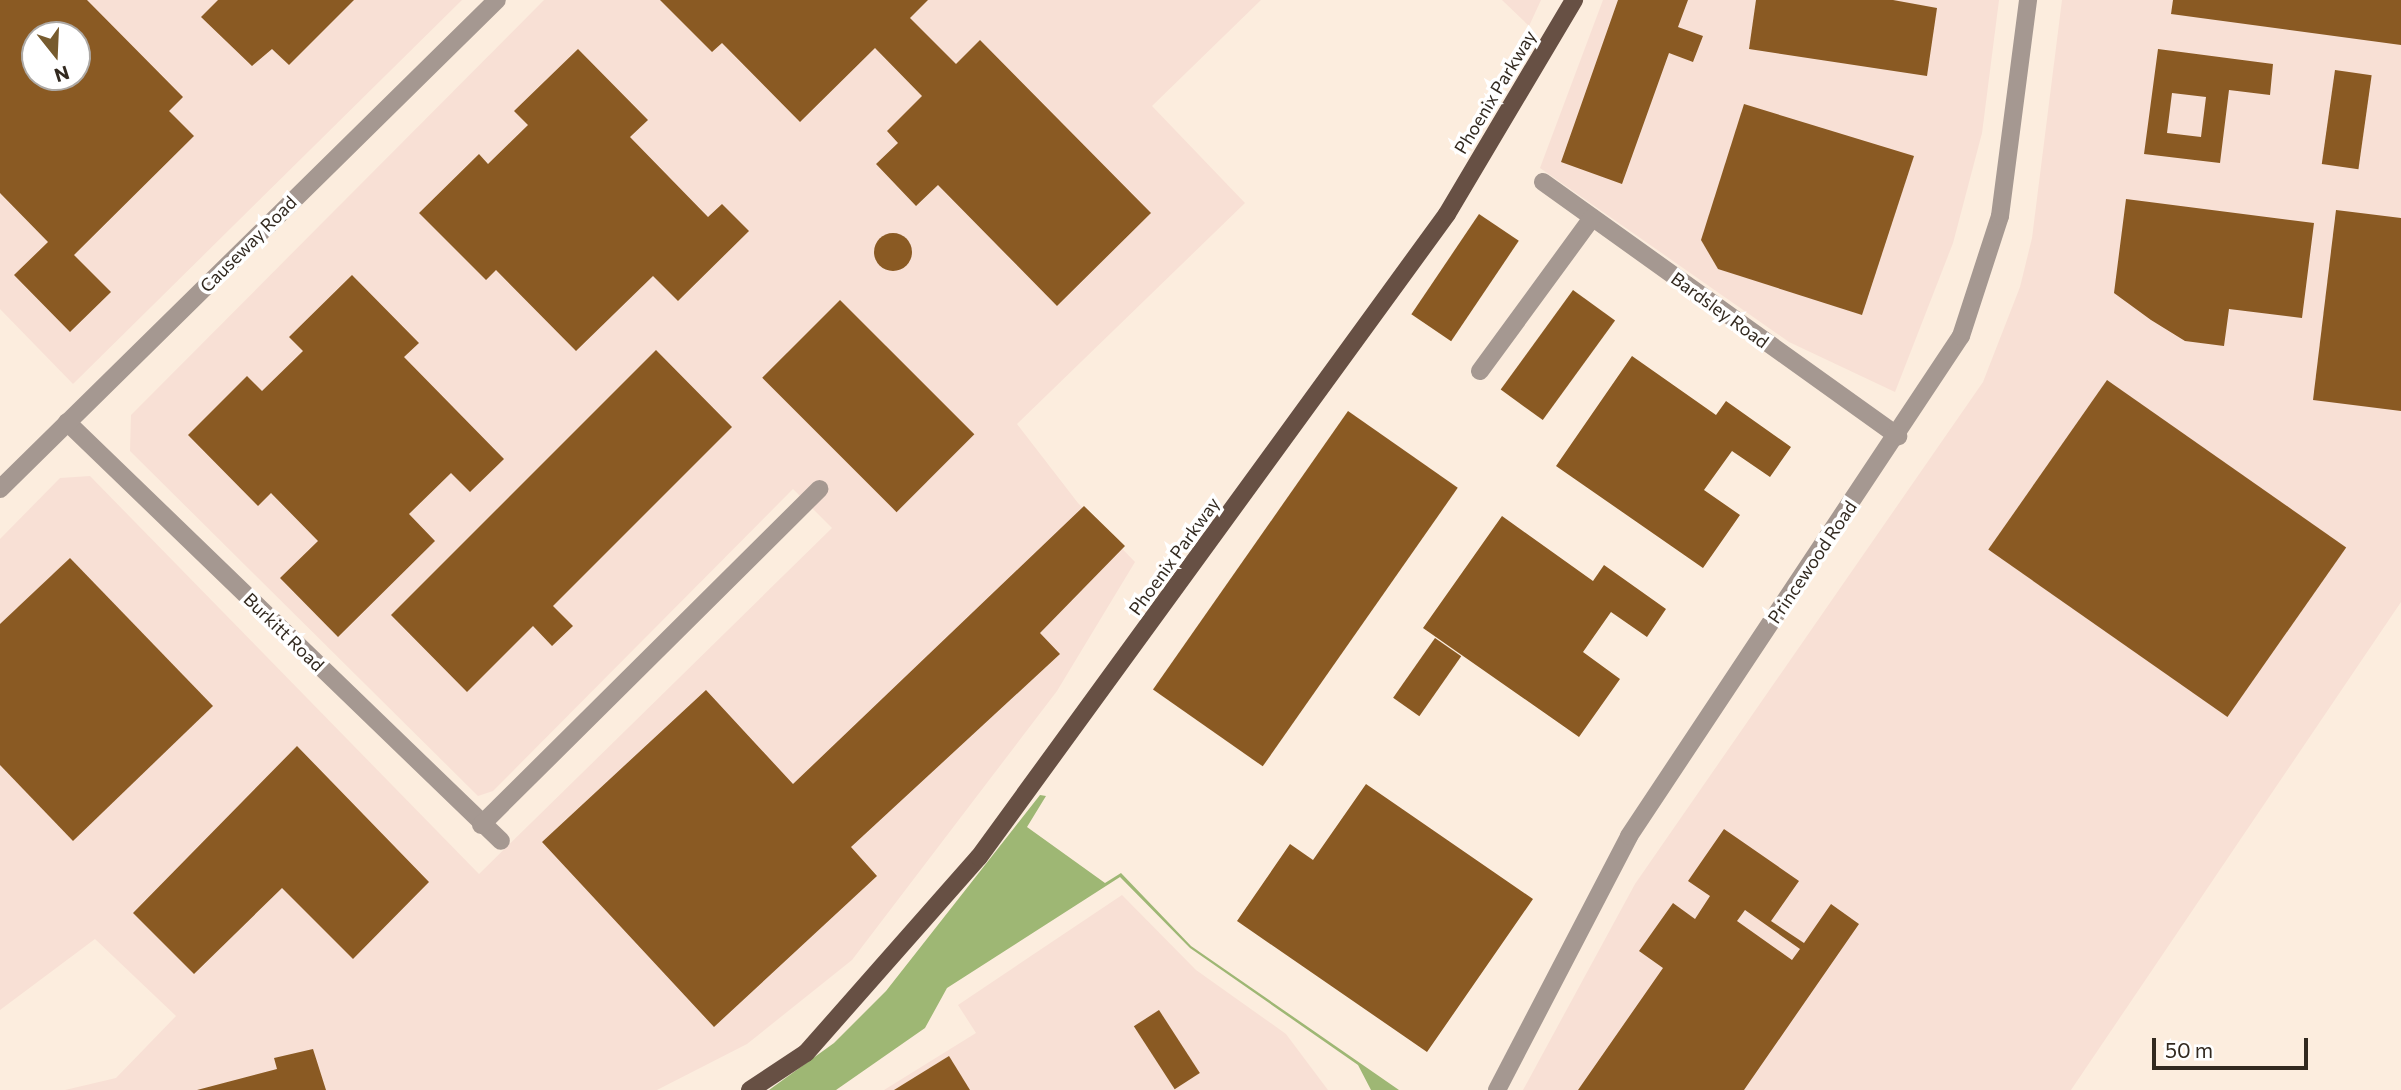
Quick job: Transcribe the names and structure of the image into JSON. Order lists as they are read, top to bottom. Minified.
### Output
{"streets":{"main road":["Phoenix Parkway"],"street":["Causeway Road","Bardsley Road","Princewood Road","Burkitt Road"]},"crossings":[["Causeway Road","Burkitt Road"],["Bardsley Road","Princewood Road"]],"scale_bar":"50 m","north":"bottom"}
